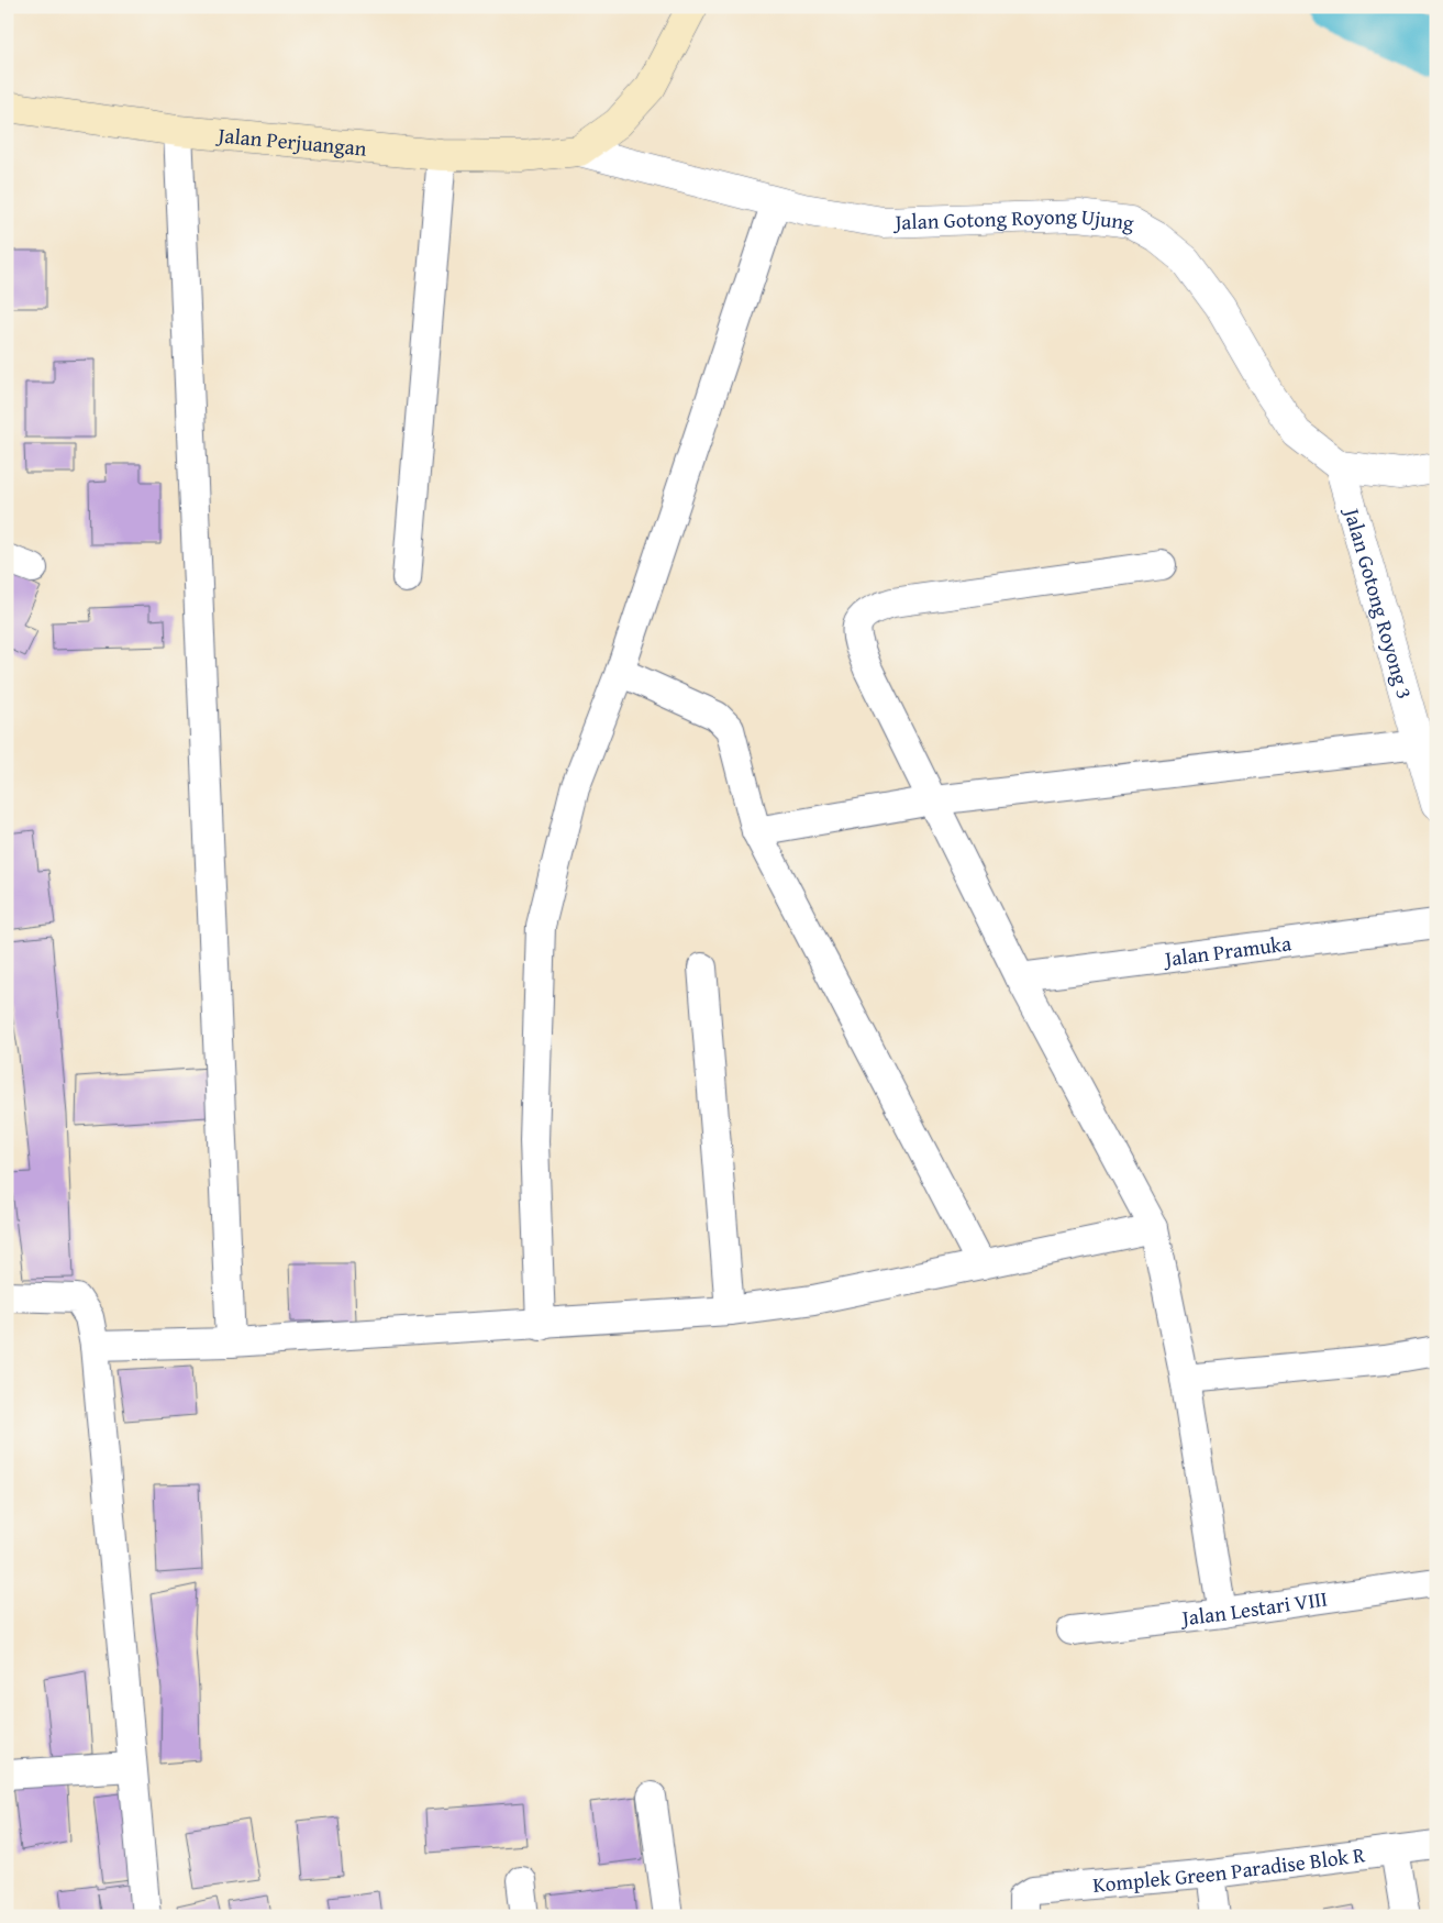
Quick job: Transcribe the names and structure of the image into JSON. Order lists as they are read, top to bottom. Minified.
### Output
{"streets":{"main road":["Jalan Perjuangan"],"street":["Jalan Gotong Royong Ujung","Jalan Gotong Royong 3","Jalan Pramuka","Jalan Lestari VIII","Komplek Green Paradise Blok R"]},"crossings":[["Jalan Perjuangan","Jalan Gotong Royong Ujung"],["Jalan Gotong Royong Ujung","Jalan Gotong Royong 3"]]}
